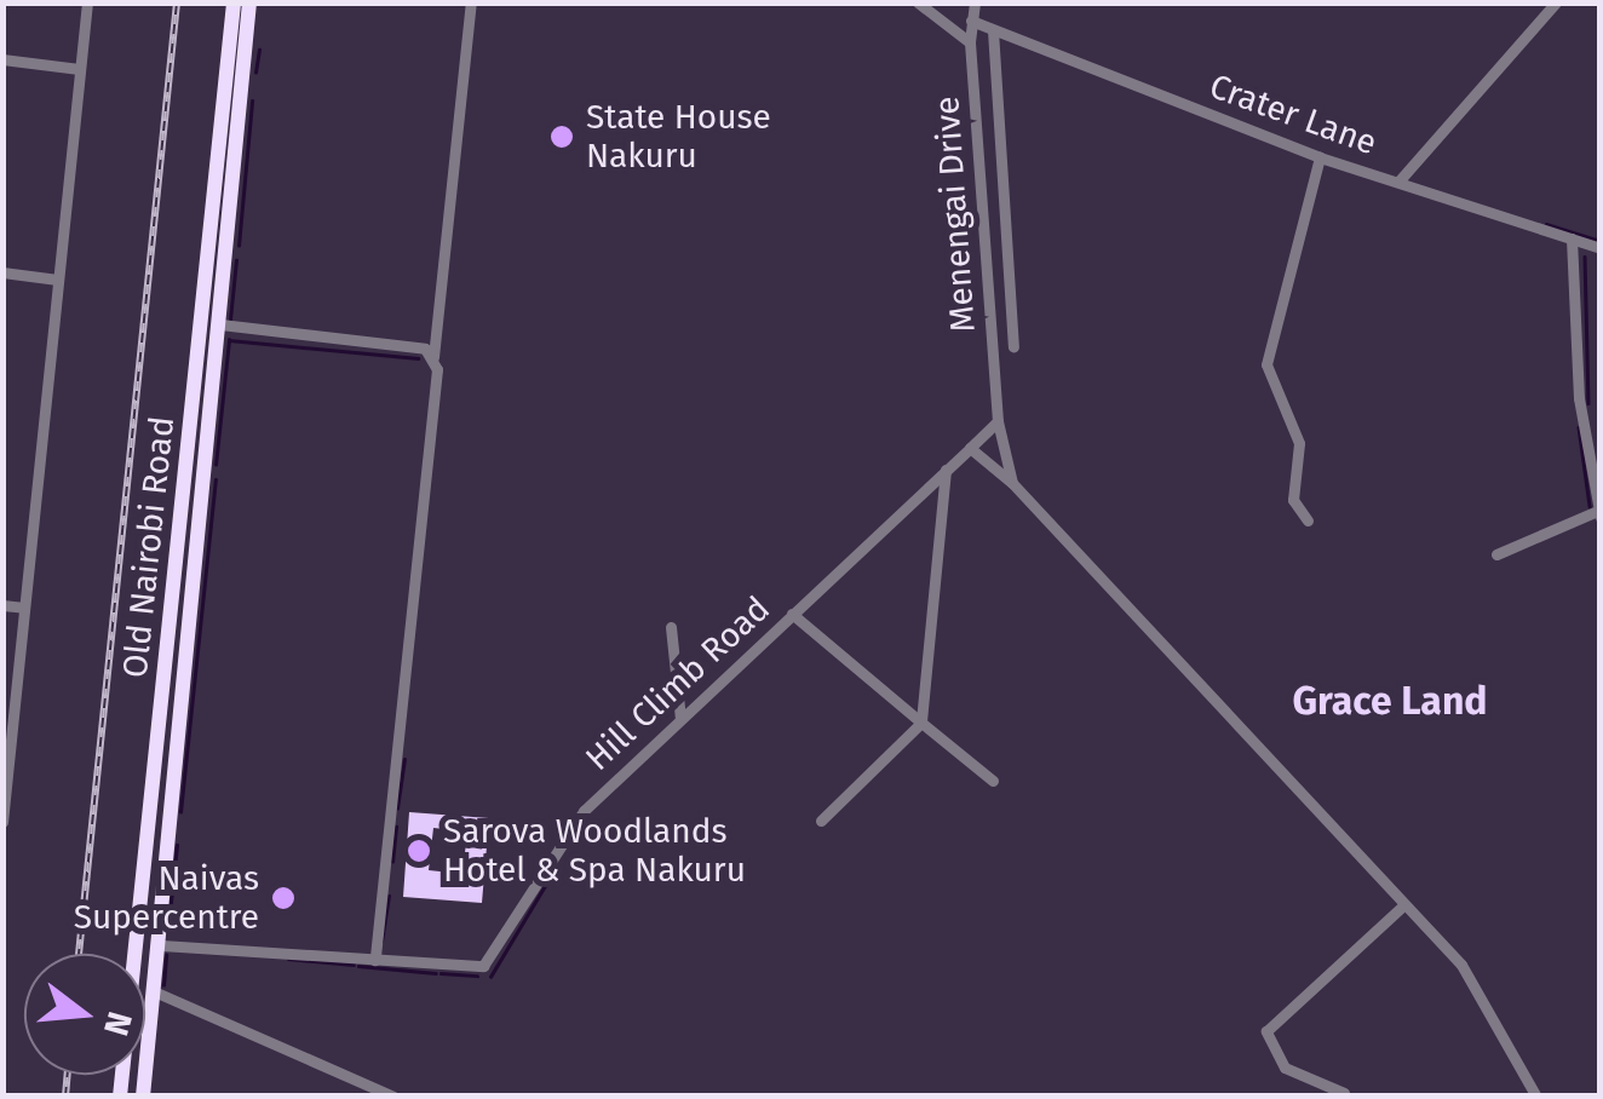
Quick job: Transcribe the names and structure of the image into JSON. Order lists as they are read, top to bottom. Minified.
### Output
{"streets":{"highway":["Old Nairobi Road"],"street":["Crater Lane","Menengai Drive","Hill Climb Road"]},"crossings":[["Crater Lane","Menengai Drive"],["Menengai Drive","Hill Climb Road"],["Old Nairobi Road","Hill Climb Road"]],"districts":["Grace Land"],"places":["State House Nakuru","Sarova Woodlands Hotel & Spa Nakuru","Naivas Supercentre"],"north":"right"}
